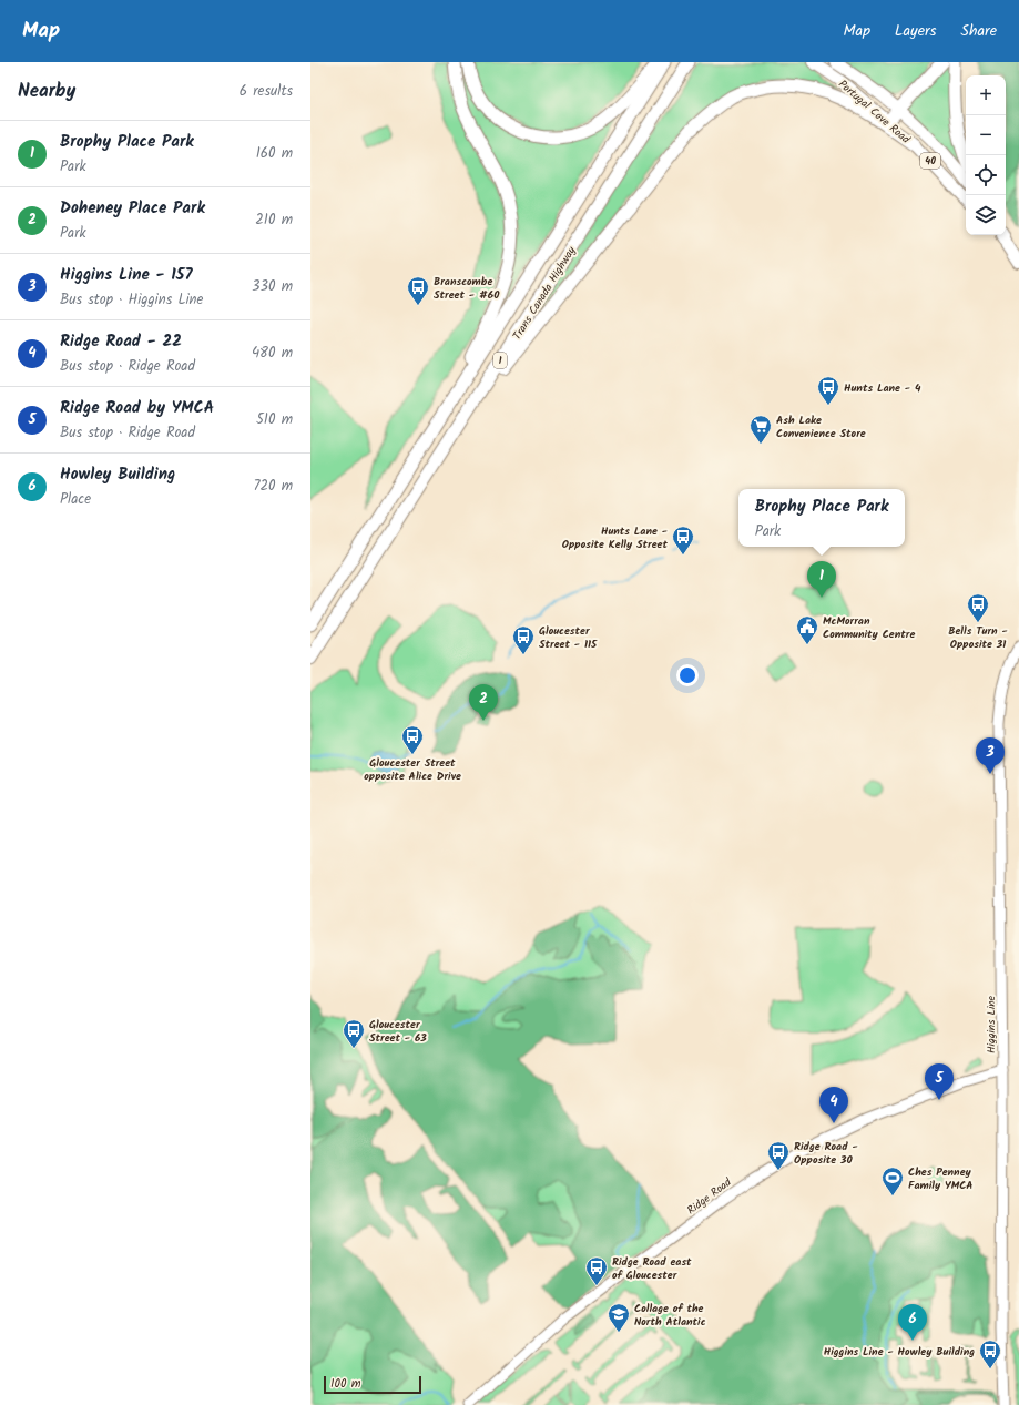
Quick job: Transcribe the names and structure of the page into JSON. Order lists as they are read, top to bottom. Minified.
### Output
{"streets":{"highway":["Trans Canada Highway","1"],"main road":["Portugal Cove Road","40"],"street":["Higgins Line","Ridge Road"]},"crossings":[["Higgins Line","Ridge Road"]],"places":{"bus stop":["Branscombe Street - #60","Hunts Lane - 4","Hunts Lane - Opposite Kelly Street","Bells Turn - Opposite 31","Gloucester Street - 115","Gloucester Street opposite Alice Drive","Gloucester Street - 63","Ridge Road - Opposite 30","Ridge Road east of Gloucester","Higgins Line - Howley Building"],"supermarket":["Ash Lake Convenience Store"],"public building":["McMorran Community Centre"],"sports":["Ches Penney Family YMCA"],"school or university":["Collage of the North Atlantic"]},"scale_bar":"100 m","page":{"header":"Map","nav":["Map","Layers","Share"],"heading":["Nearby","6 results"],"map_buttons":["+","−"],"list":[{"mark":"1","name":"Brophy Place Park","note":"Park","value":"160 m"},{"mark":"2","name":"Doheney Place Park","note":"Park","value":"210 m"},{"mark":"3","name":"Higgins Line - 157","note":"Bus stop · Higgins Line","value":"330 m"},{"mark":"4","name":"Ridge Road - 22","note":"Bus stop · Ridge Road","value":"480 m"},{"mark":"5","name":"Ridge Road by YMCA","note":"Bus stop · Ridge Road","value":"510 m"},{"mark":"6","name":"Howley Building","note":"Place","value":"720 m"}],"popup":["Brophy Place Park","Park"],"pins":["1","2","3","5","4","6"],"scale":"100 m"}}
